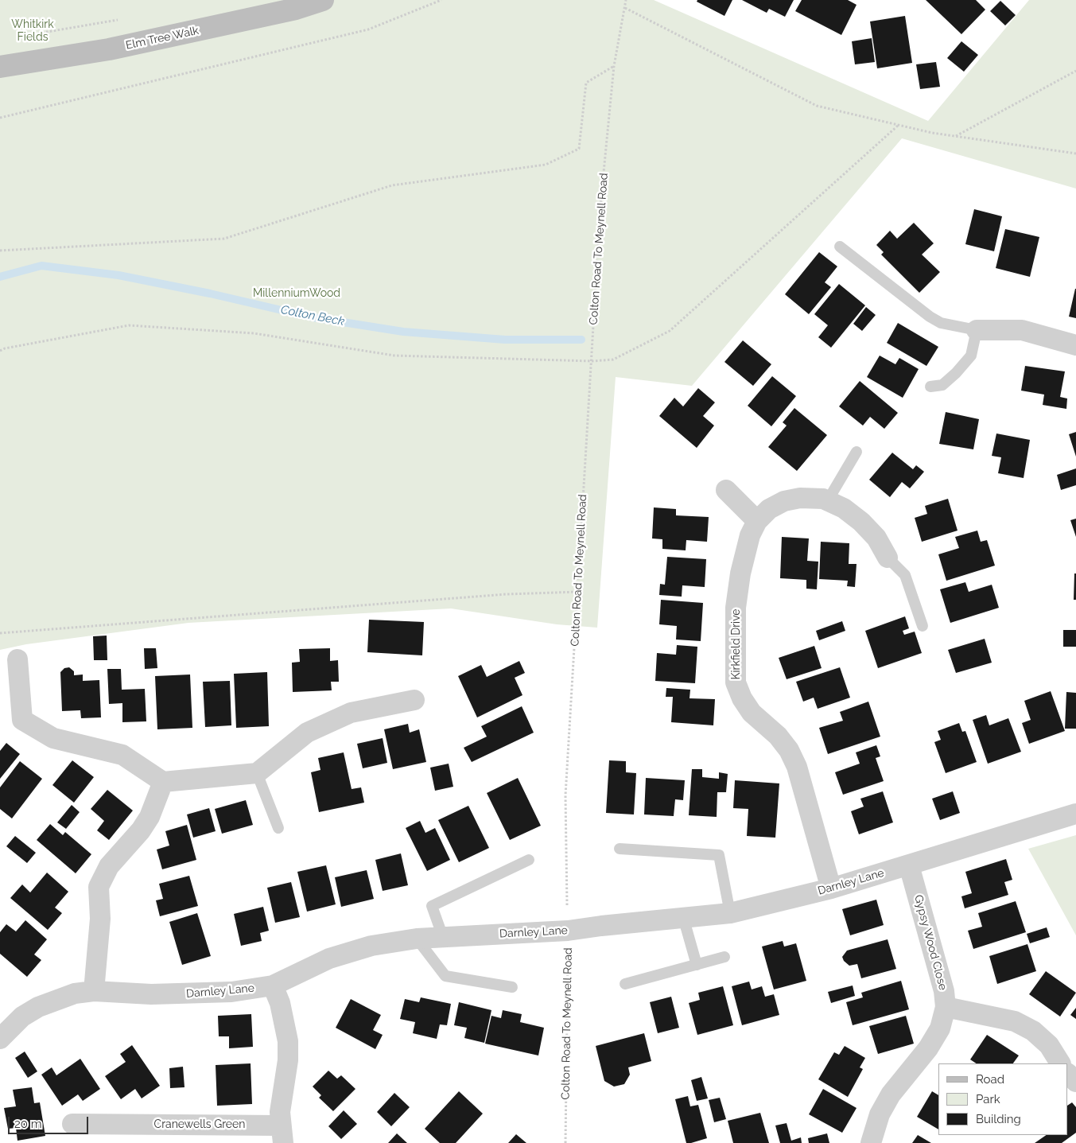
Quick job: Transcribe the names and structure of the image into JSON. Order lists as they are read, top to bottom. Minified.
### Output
{"streets":{"street":["Elm Tree Walk","Kirkfield Drive","Darnley Lane","Gypsy Wood Close","Cranewells Green"],"path":["Colton Road To Meynell Road"]},"crossings":[["Colton Road To Meynell Road","Darnley Lane"],["Kirkfield Drive","Darnley Lane"],["Darnley Lane","Gypsy Wood Close"]],"water":["Colton Beck"],"parks":["Whitkirk Fields","MillenniumWood"],"legend":["Road","Park","Building"],"scale_bar":"20 m"}
